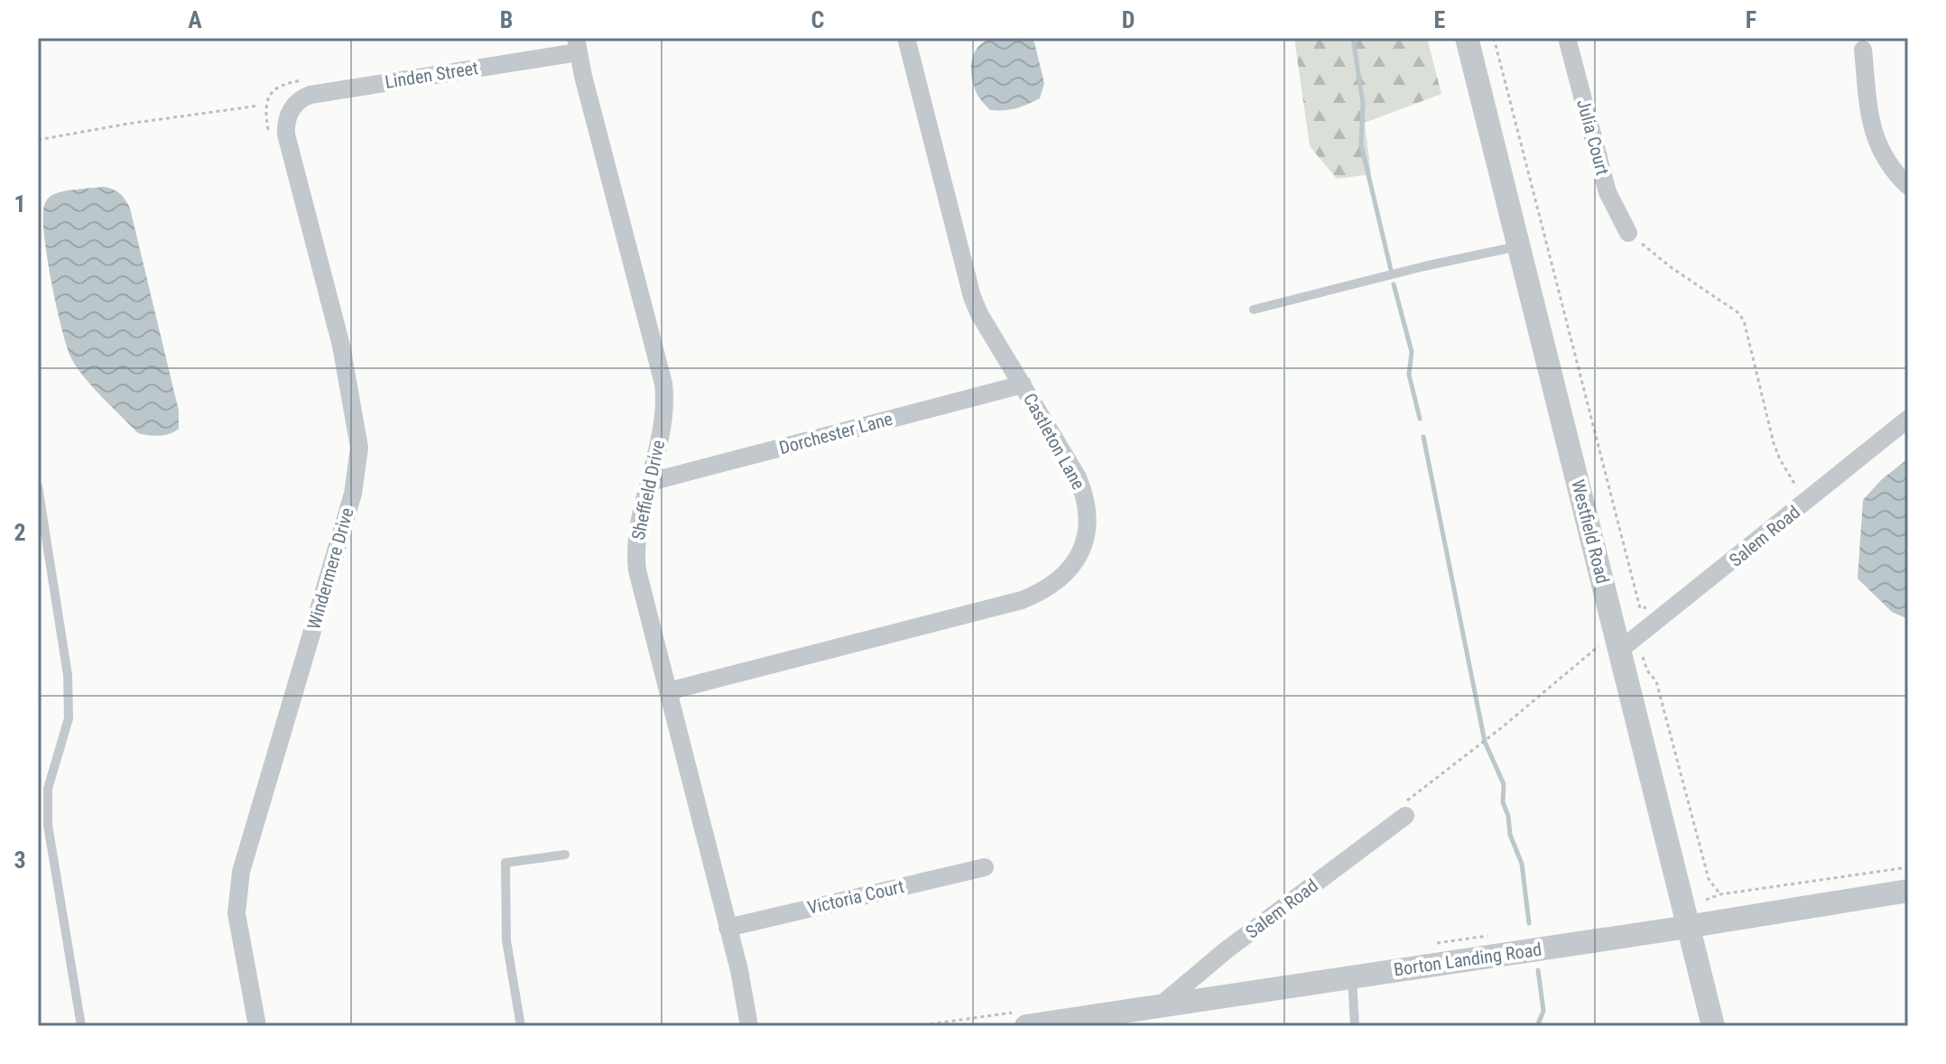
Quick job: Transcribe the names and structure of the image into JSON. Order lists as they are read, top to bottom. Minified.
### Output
{"streets":{"street":["Linden Street","Julia Court","Dorchester Lane","Castleton Lane","Sheffield Drive","Westfield Road","Salem Road","Windermere Drive","Victoria Court","Borton Landing Road"]},"crossings":[["Linden Street","Sheffield Drive"],["Linden Street","Windermere Drive"],["Dorchester Lane","Castleton Lane"],["Dorchester Lane","Sheffield Drive"],["Castleton Lane","Sheffield Drive"],["Sheffield Drive","Victoria Court"],["Westfield Road","Salem Road"],["Westfield Road","Borton Landing Road"],["Salem Road","Borton Landing Road"]],"grid":{"columns":["A","B","C","D","E","F"],"rows":["1","2","3"]}}
